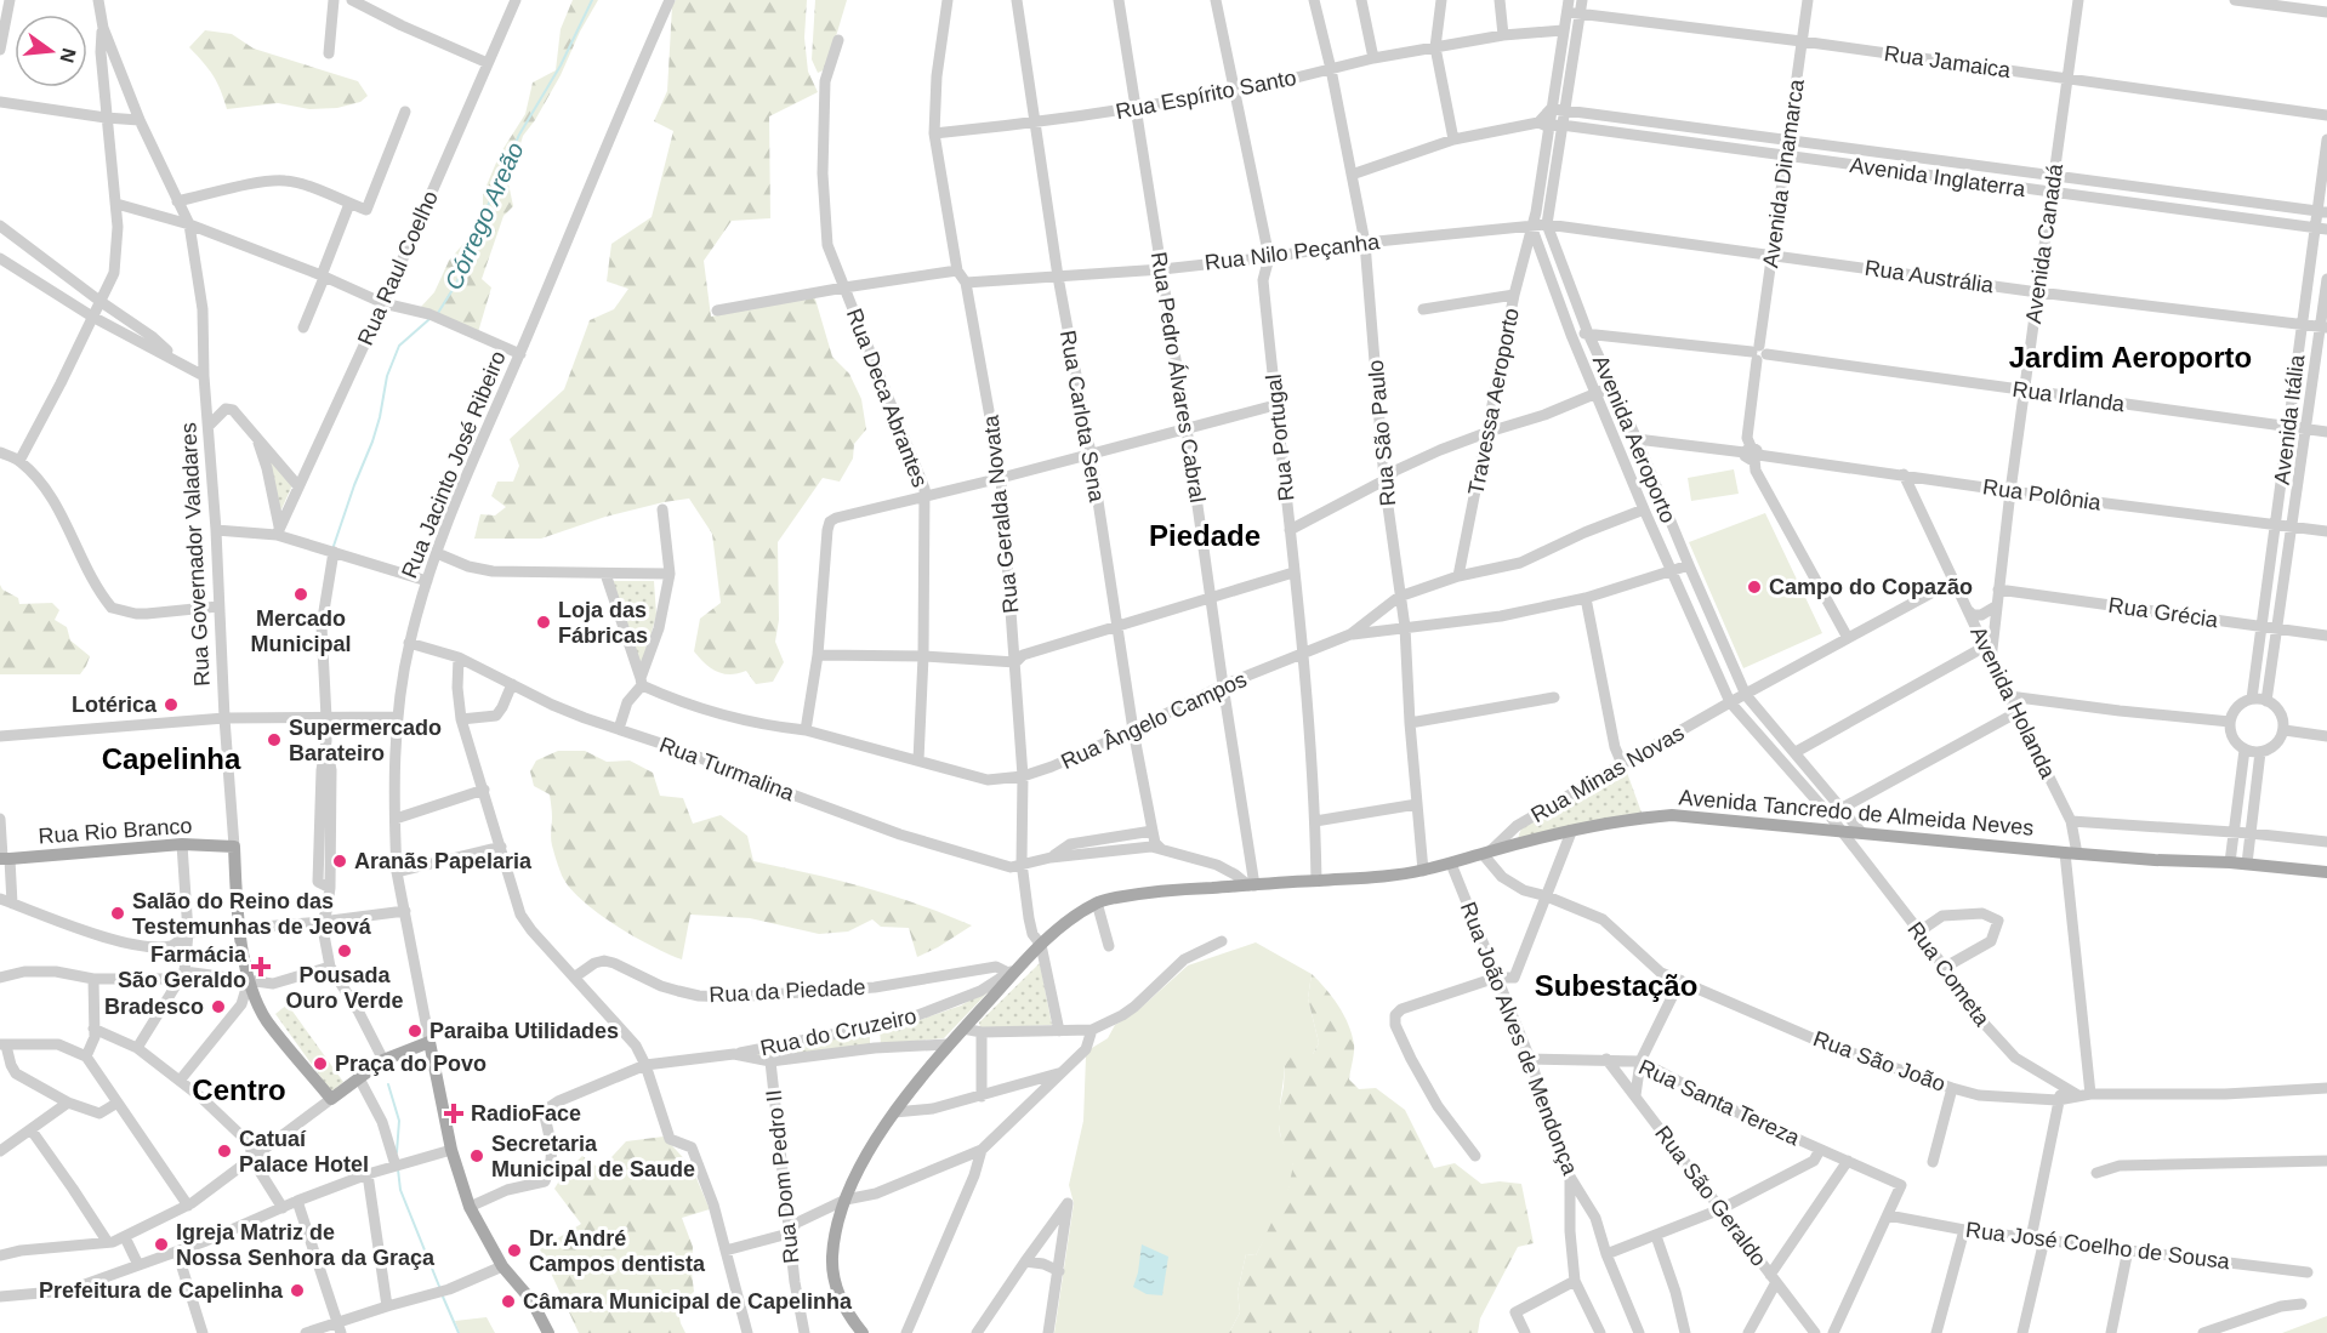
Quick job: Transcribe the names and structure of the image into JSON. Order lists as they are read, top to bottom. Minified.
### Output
{"streets":{"main road":["Rua Jacinto José Ribeiro","Rua Governador Valadares","Avenida Tancredo de Almeida Neves","Rua Rio Branco"],"street":["Rua Jamaica","Rua Espírito Santo","Avenida Dinamarca","Avenida Inglaterra","Avenida Canadá","Rua Nilo Peçanha","Rua Raul Coelho","Rua Austrália","Rua Pedro Álvares Cabral","Rua Irlanda","Rua Deca Abrantes","Travessa Aeroporto","Rua Carlota Sena","Avenida Itália","Rua São Paulo","Rua Portugal","Avenida Aeroporto","Rua Polônia","Rua Geralda Novata","Rua Grécia","Avenida Holanda","Rua Ângelo Campos","Rua Turmalina","Rua Minas Novas","Rua Cometa","Rua da Piedade","Rua do Cruzeiro","Rua João Alves de Mendonça","Rua São João","Rua Santa Tereza","Rua Dom Pedro II","Rua São Geraldo","Rua José Coelho de Sousa"]},"crossings":[["Rua Jamaica","Avenida Dinamarca"],["Rua Jamaica","Avenida Canadá"],["Rua Jamaica","Avenida Aeroporto"],["Rua Espírito Santo","Rua Pedro Álvares Cabral"],["Rua Espírito Santo","Rua Carlota Sena"],["Rua Espírito Santo","Rua São Paulo"],["Rua Espírito Santo","Rua Portugal"],["Rua Espírito Santo","Rua Geralda Novata"],["Avenida Dinamarca","Avenida Inglaterra"],["Avenida Dinamarca","Rua Austrália"],["Avenida Dinamarca","Rua Irlanda"],["Avenida Dinamarca","Rua Polônia"],["Avenida Dinamarca","Rua Minas Novas"],["Avenida Inglaterra","Avenida Canadá"],["Avenida Inglaterra","Avenida Itália"],["Avenida Inglaterra","Rua São Paulo"],["Avenida Inglaterra","Avenida Aeroporto"],["Avenida Canadá","Rua Austrália"],["Avenida Canadá","Rua Irlanda"],["Avenida Canadá","Rua Polônia"],["Avenida Canadá","Rua Grécia"],["Avenida Canadá","Avenida Holanda"],["Rua Nilo Peçanha","Rua Austrália"],["Rua Nilo Peçanha","Rua Pedro Álvares Cabral"],["Rua Nilo Peçanha","Travessa Aeroporto"],["Rua Nilo Peçanha","Rua Carlota Sena"],["Rua Nilo Peçanha","Rua São Paulo"],["Rua Nilo Peçanha","Rua Portugal"],["Rua Nilo Peçanha","Avenida Aeroporto"],["Rua Nilo Peçanha","Rua Geralda Novata"],["Rua Austrália","Travessa Aeroporto"],["Rua Austrália","Avenida Itália"],["Rua Austrália","Avenida Aeroporto"],["Rua Pedro Álvares Cabral","Rua Ângelo Campos"],["Rua Pedro Álvares Cabral","Rua Turmalina"],["Rua Pedro Álvares Cabral","Avenida Tancredo de Almeida Neves"],["Rua Irlanda","Avenida Itália"],["Rua Irlanda","Avenida Aeroporto"],["Rua Deca Abrantes","Rua Ângelo Campos"],["Travessa Aeroporto","Avenida Aeroporto"],["Travessa Aeroporto","Rua Ângelo Campos"],["Rua Carlota Sena","Rua Ângelo Campos"],["Rua Carlota Sena","Rua Turmalina"],["Avenida Itália","Rua Polônia"],["Avenida Itália","Rua Grécia"],["Rua São Paulo","Rua Ângelo Campos"],["Rua São Paulo","Avenida Tancredo de Almeida Neves"],["Rua Portugal","Rua Ângelo Campos"],["Rua Portugal","Avenida Tancredo de Almeida Neves"],["Avenida Aeroporto","Rua Polônia"],["Avenida Aeroporto","Rua Ângelo Campos"],["Avenida Aeroporto","Rua Minas Novas"],["Avenida Aeroporto","Avenida Tancredo de Almeida Neves"],["Avenida Aeroporto","Rua Cometa"],["Rua Jacinto José Ribeiro","Rua Turmalina"],["Rua Jacinto José Ribeiro","Rua do Cruzeiro"],["Rua Polônia","Avenida Holanda"],["Rua Geralda Novata","Rua Ângelo Campos"],["Rua Geralda Novata","Rua Turmalina"],["Rua Geralda Novata","Avenida Tancredo de Almeida Neves"],["Rua Governador Valadares","Rua Rio Branco"],["Avenida Holanda","Rua Minas Novas"],["Avenida Holanda","Avenida Tancredo de Almeida Neves"],["Avenida Holanda","Rua Cometa"],["Avenida Holanda","Rua São João"],["Rua Turmalina","Avenida Tancredo de Almeida Neves"],["Rua Minas Novas","Avenida Tancredo de Almeida Neves"],["Rua Minas Novas","Rua São João"],["Avenida Tancredo de Almeida Neves","Rua Cometa"],["Avenida Tancredo de Almeida Neves","Rua da Piedade"],["Avenida Tancredo de Almeida Neves","Rua do Cruzeiro"],["Avenida Tancredo de Almeida Neves","Rua João Alves de Mendonça"],["Avenida Tancredo de Almeida Neves","Rua São João"],["Rua Cometa","Rua São João"],["Rua da Piedade","Rua do Cruzeiro"],["Rua do Cruzeiro","Rua Dom Pedro II"],["Rua João Alves de Mendonça","Rua Santa Tereza"],["Rua Santa Tereza","Rua São Geraldo"],["Rua Santa Tereza","Rua José Coelho de Sousa"]],"districts":["Jardim Aeroporto","Piedade","Capelinha","Subestação","Centro"],"water":["Córrego Areão"],"places":{"other":["Campo do Copazão","Mercado Municipal","Loja das Fábricas","Lotérica","Supermercado Barateiro","Aranãs Papelaria","Salão do Reino das Testemunhas de Jeová","Pousada Ouro Verde","Bradesco","Paraiba Utilidades","Praça do Povo","Catuaí Palace Hotel","Secretaria Municipal de Saude","Igreja Matriz de Nossa Senhora da Graça","Dr. André Campos dentista","Prefeitura de Capelinha","Câmara Municipal de Capelinha"],"health":["Farmácia São Geraldo","RadioFace"]},"north":"right"}
